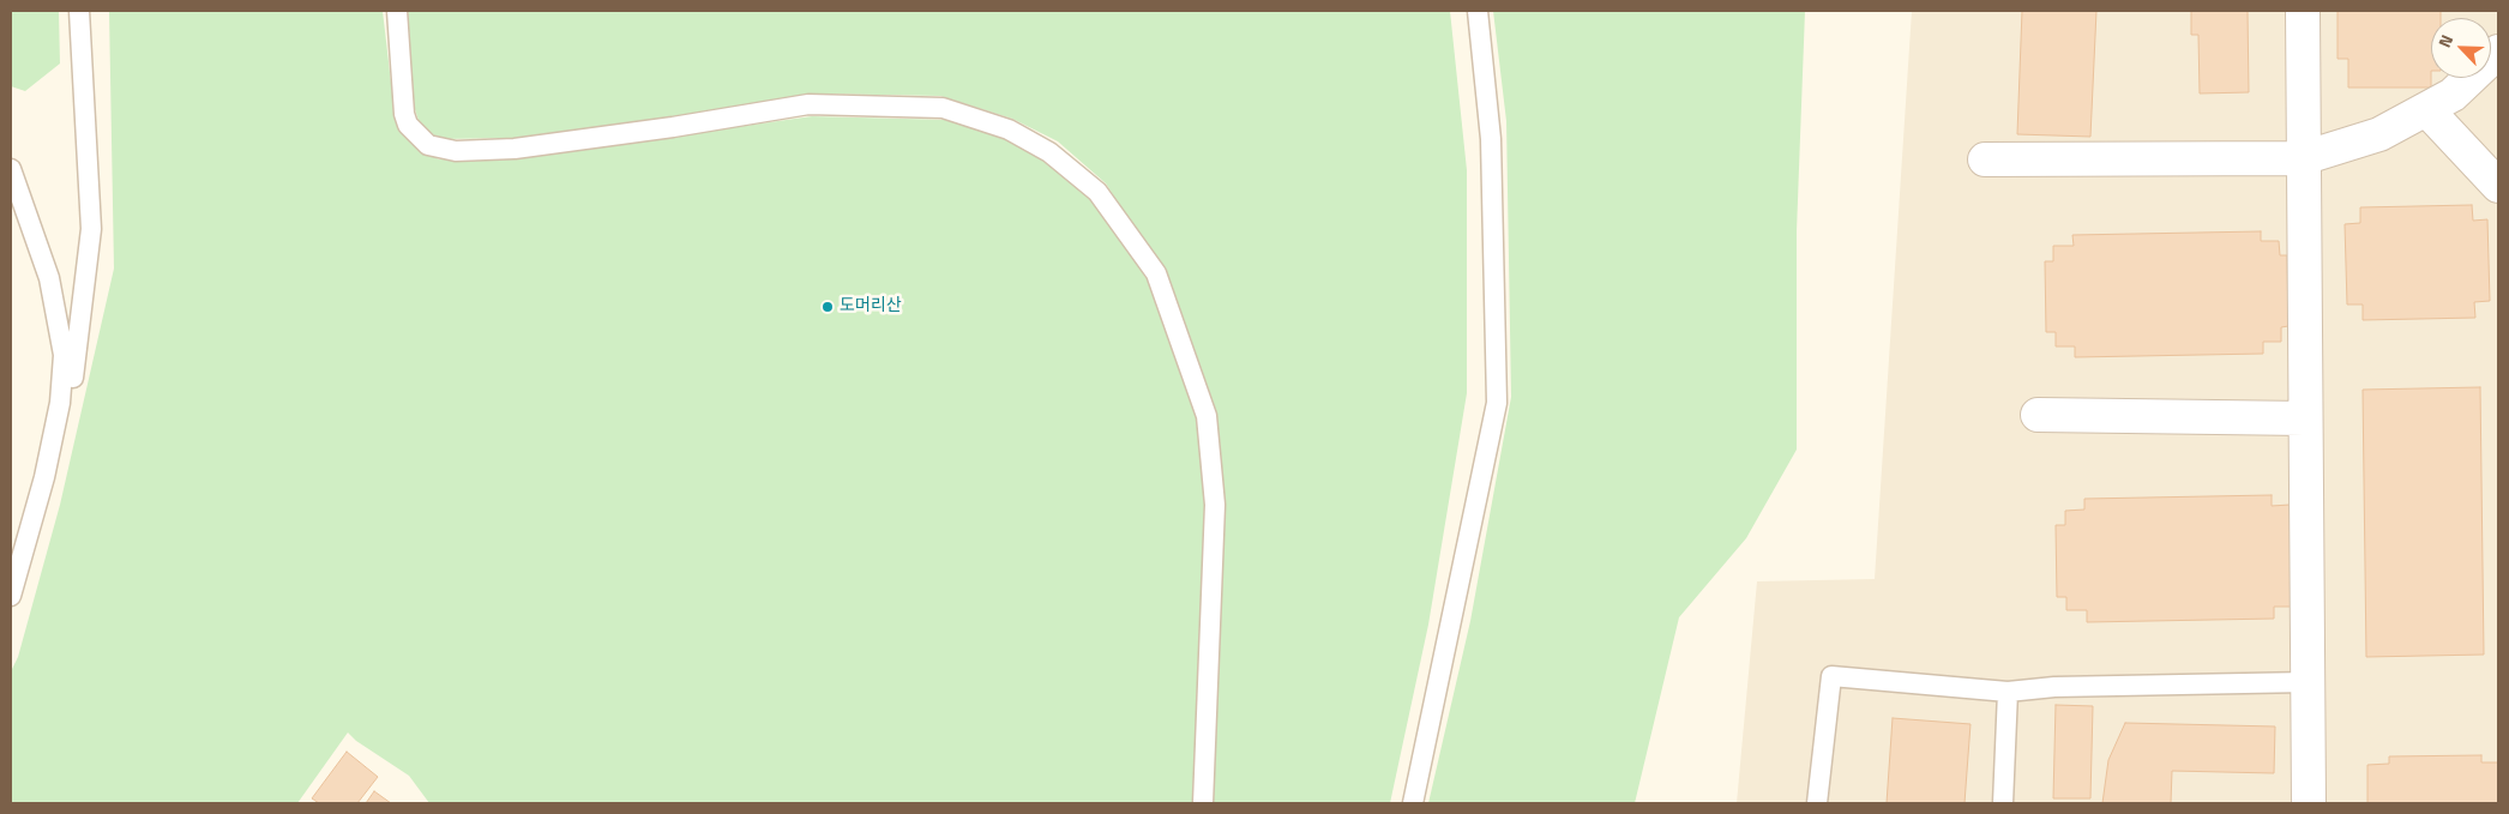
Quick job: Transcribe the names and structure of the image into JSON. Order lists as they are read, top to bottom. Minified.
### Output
{"places":["도머리산"],"north":"top left"}
